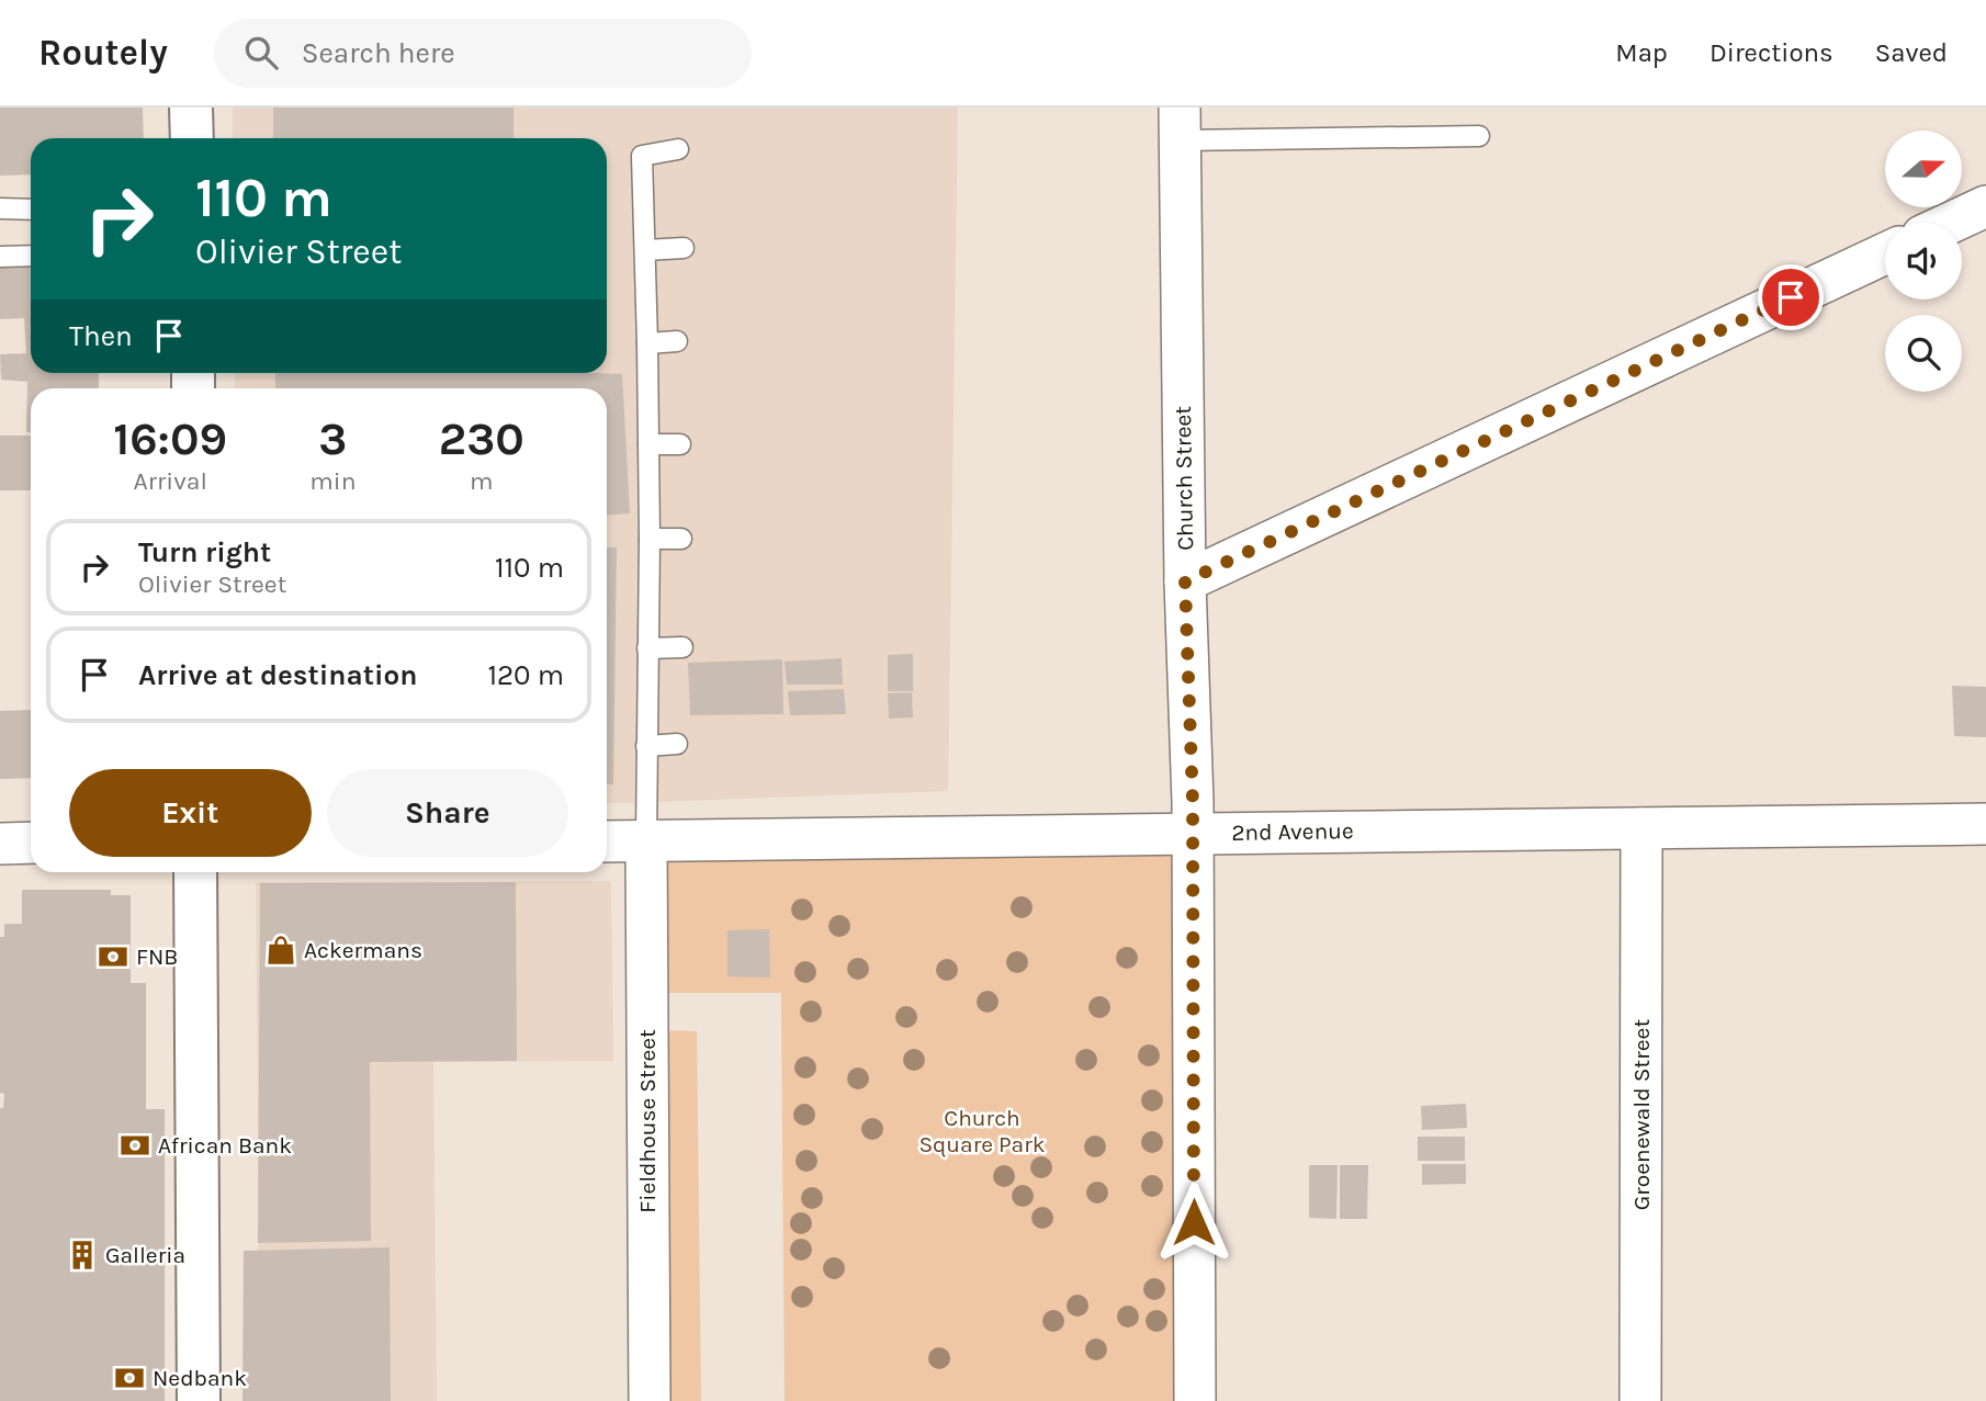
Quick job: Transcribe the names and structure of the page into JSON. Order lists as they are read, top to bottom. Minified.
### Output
{"streets":{"street":["Church Street","2nd Avenue","Groenewald Street","Fieldhouse Street"]},"crossings":[["Church Street","2nd Avenue"],["2nd Avenue","Groenewald Street"],["2nd Avenue","Fieldhouse Street"]],"parks":["Church Square Park"],"places":{"shop":["Ackermans"],"bank":["FNB","African Bank","Nedbank"],"building":["Galleria"]},"north":"right","page":{"header":"Routely","search":"Search here","nav":["Map","Directions","Saved"],"turn":["110 m","Olivier Street"],"then":"Then","eta":["16:09","Arrival","3","min","230","m"],"list":[{"name":"Turn right","note":"Olivier Street","value":"110 m"},{"name":"Arrive at destination","value":"120 m"}],"buttons":["Exit","Share"]}}
